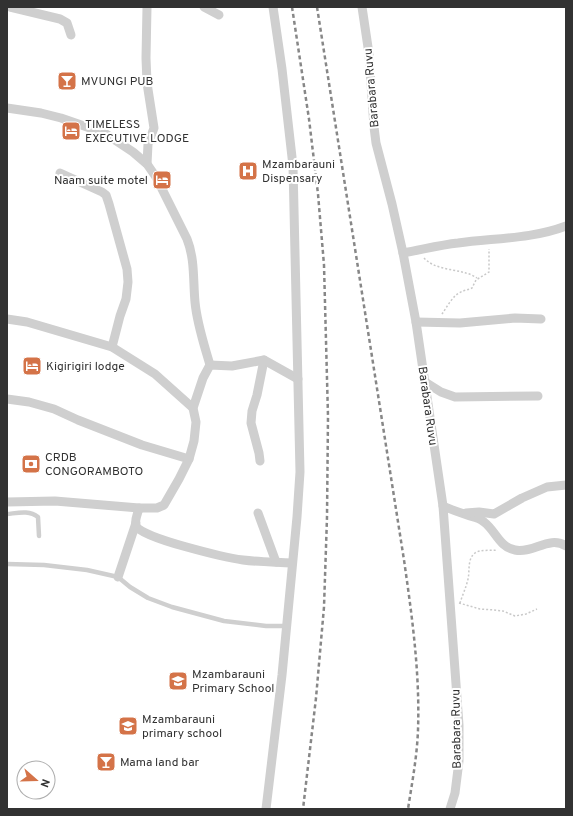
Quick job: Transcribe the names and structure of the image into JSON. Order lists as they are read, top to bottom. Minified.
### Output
{"streets":{"street":["Barabara Ruvu"]},"places":{"bar":["MVUNGI PUB","Mama land bar"],"hotel":["TIMELESS EXECUTIVE LODGE","Naam suite motel","Kigirigiri lodge"],"hospital":["Mzambarauni Dispensary"],"bank":["CRDB CONGORAMBOTO"],"school or university":["Mzambarauni Primary School","Mzambarauni primary school"]},"north":"right"}
